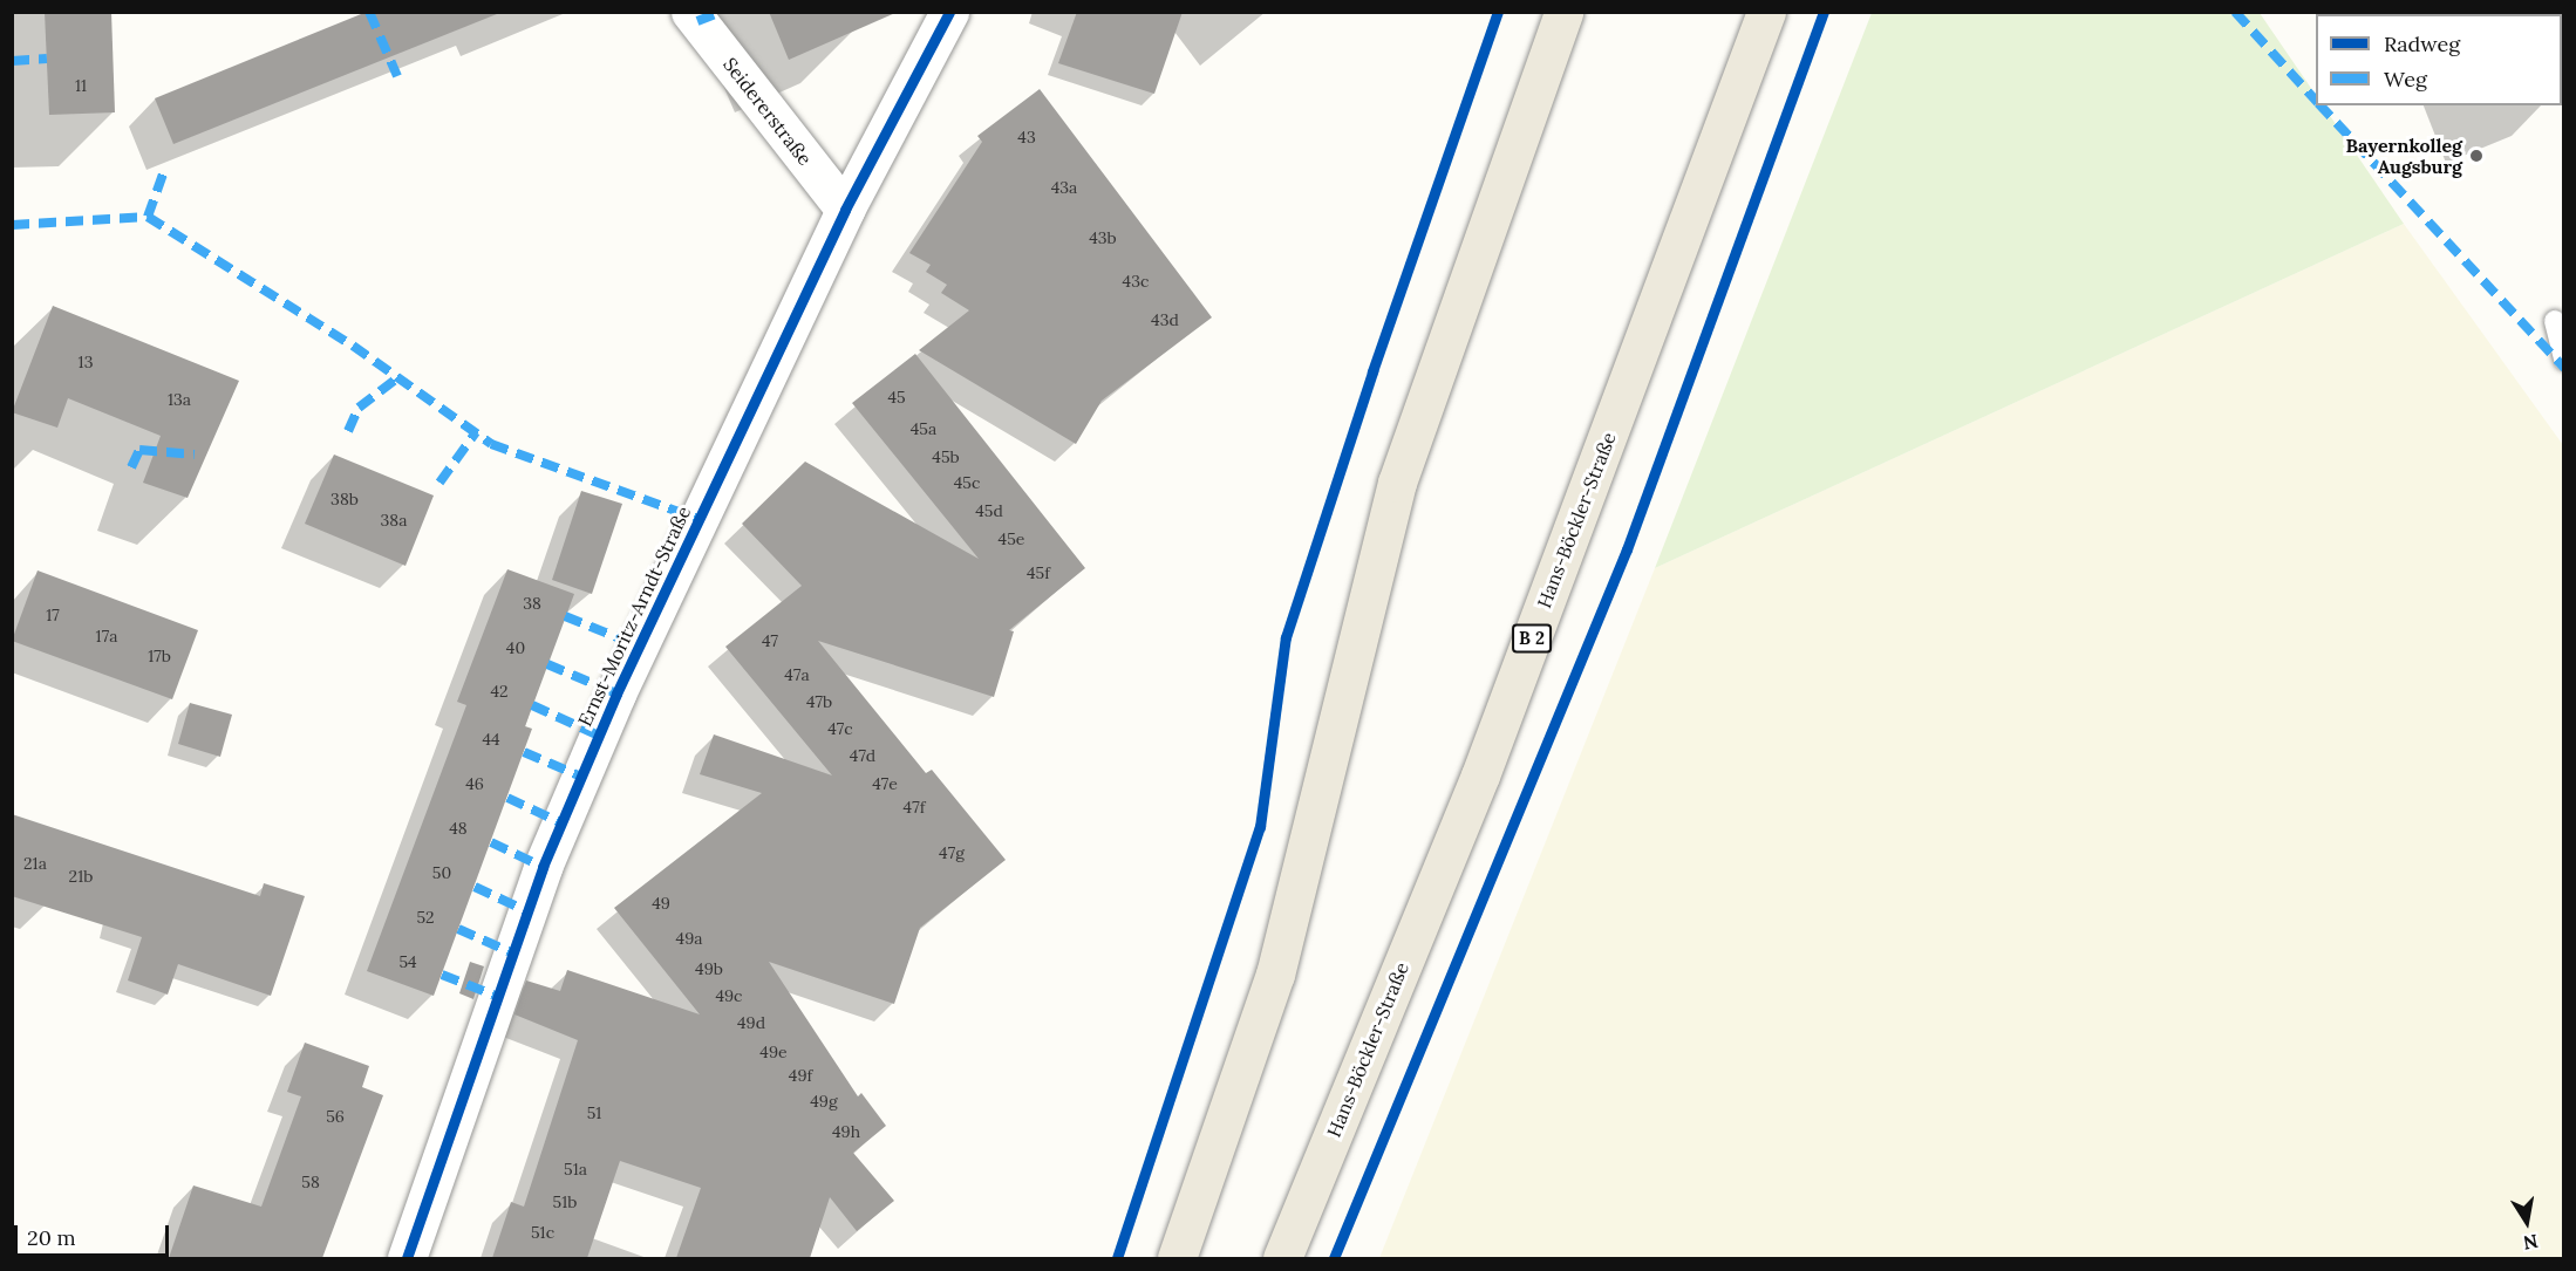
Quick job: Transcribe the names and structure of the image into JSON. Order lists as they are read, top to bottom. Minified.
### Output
{"streets":{"main road":["Hans-Böckler-Straße","B 2"],"street":["Seidererstraße","Ernst-Moritz-Arndt-Straße"]},"crossings":[["Seidererstraße","Ernst-Moritz-Arndt-Straße"]],"places":["Bayernkolleg Augsburg"],"house_numbers":["11","43","43a","43b","43c","43d","13","45","13a","45a","45b","45c","38b","45d","38a","45e","45f","38","17","17a","47","40","17b","47a","42","47b","47c","44","47d","46","47e","47f","48","47g","21a","50","21b","49","52","49a","54","49b","49c","49d","49e","49f","49g","51","56","49h","51a","58","51b","51c"],"legend":["Radweg","Weg"],"scale_bar":"20 m","north":"bottom"}
